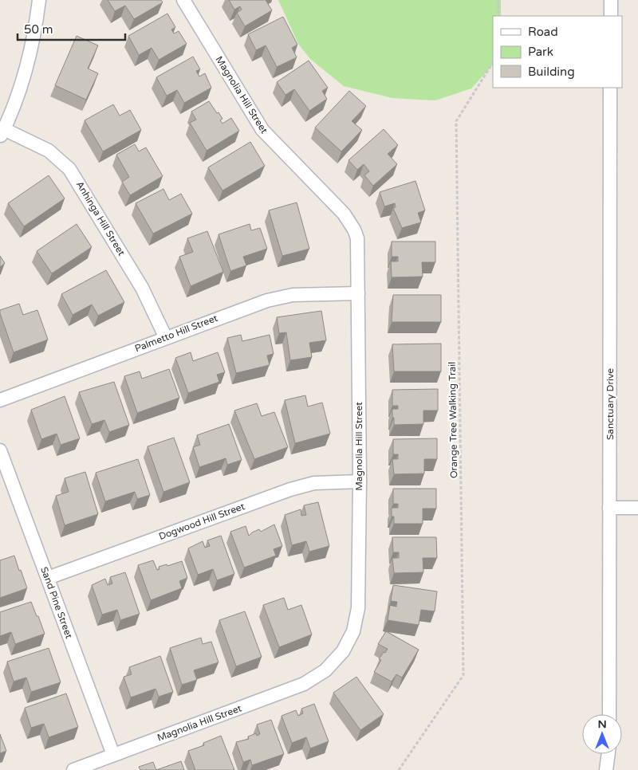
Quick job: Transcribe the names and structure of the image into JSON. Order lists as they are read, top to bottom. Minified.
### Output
{"streets":{"street":["Magnolia Hill Street","Anhinga Hill Street","Palmetto Hill Street","Sanctuary Drive","Dogwood Hill Street","Sand Pine Street"],"path":["Orange Tree Walking Trail"]},"crossings":[["Magnolia Hill Street","Palmetto Hill Street"],["Magnolia Hill Street","Dogwood Hill Street"],["Magnolia Hill Street","Sand Pine Street"],["Anhinga Hill Street","Palmetto Hill Street"],["Dogwood Hill Street","Sand Pine Street"]],"legend":["Road","Park","Building"],"scale_bar":"50 m","north":"top"}
